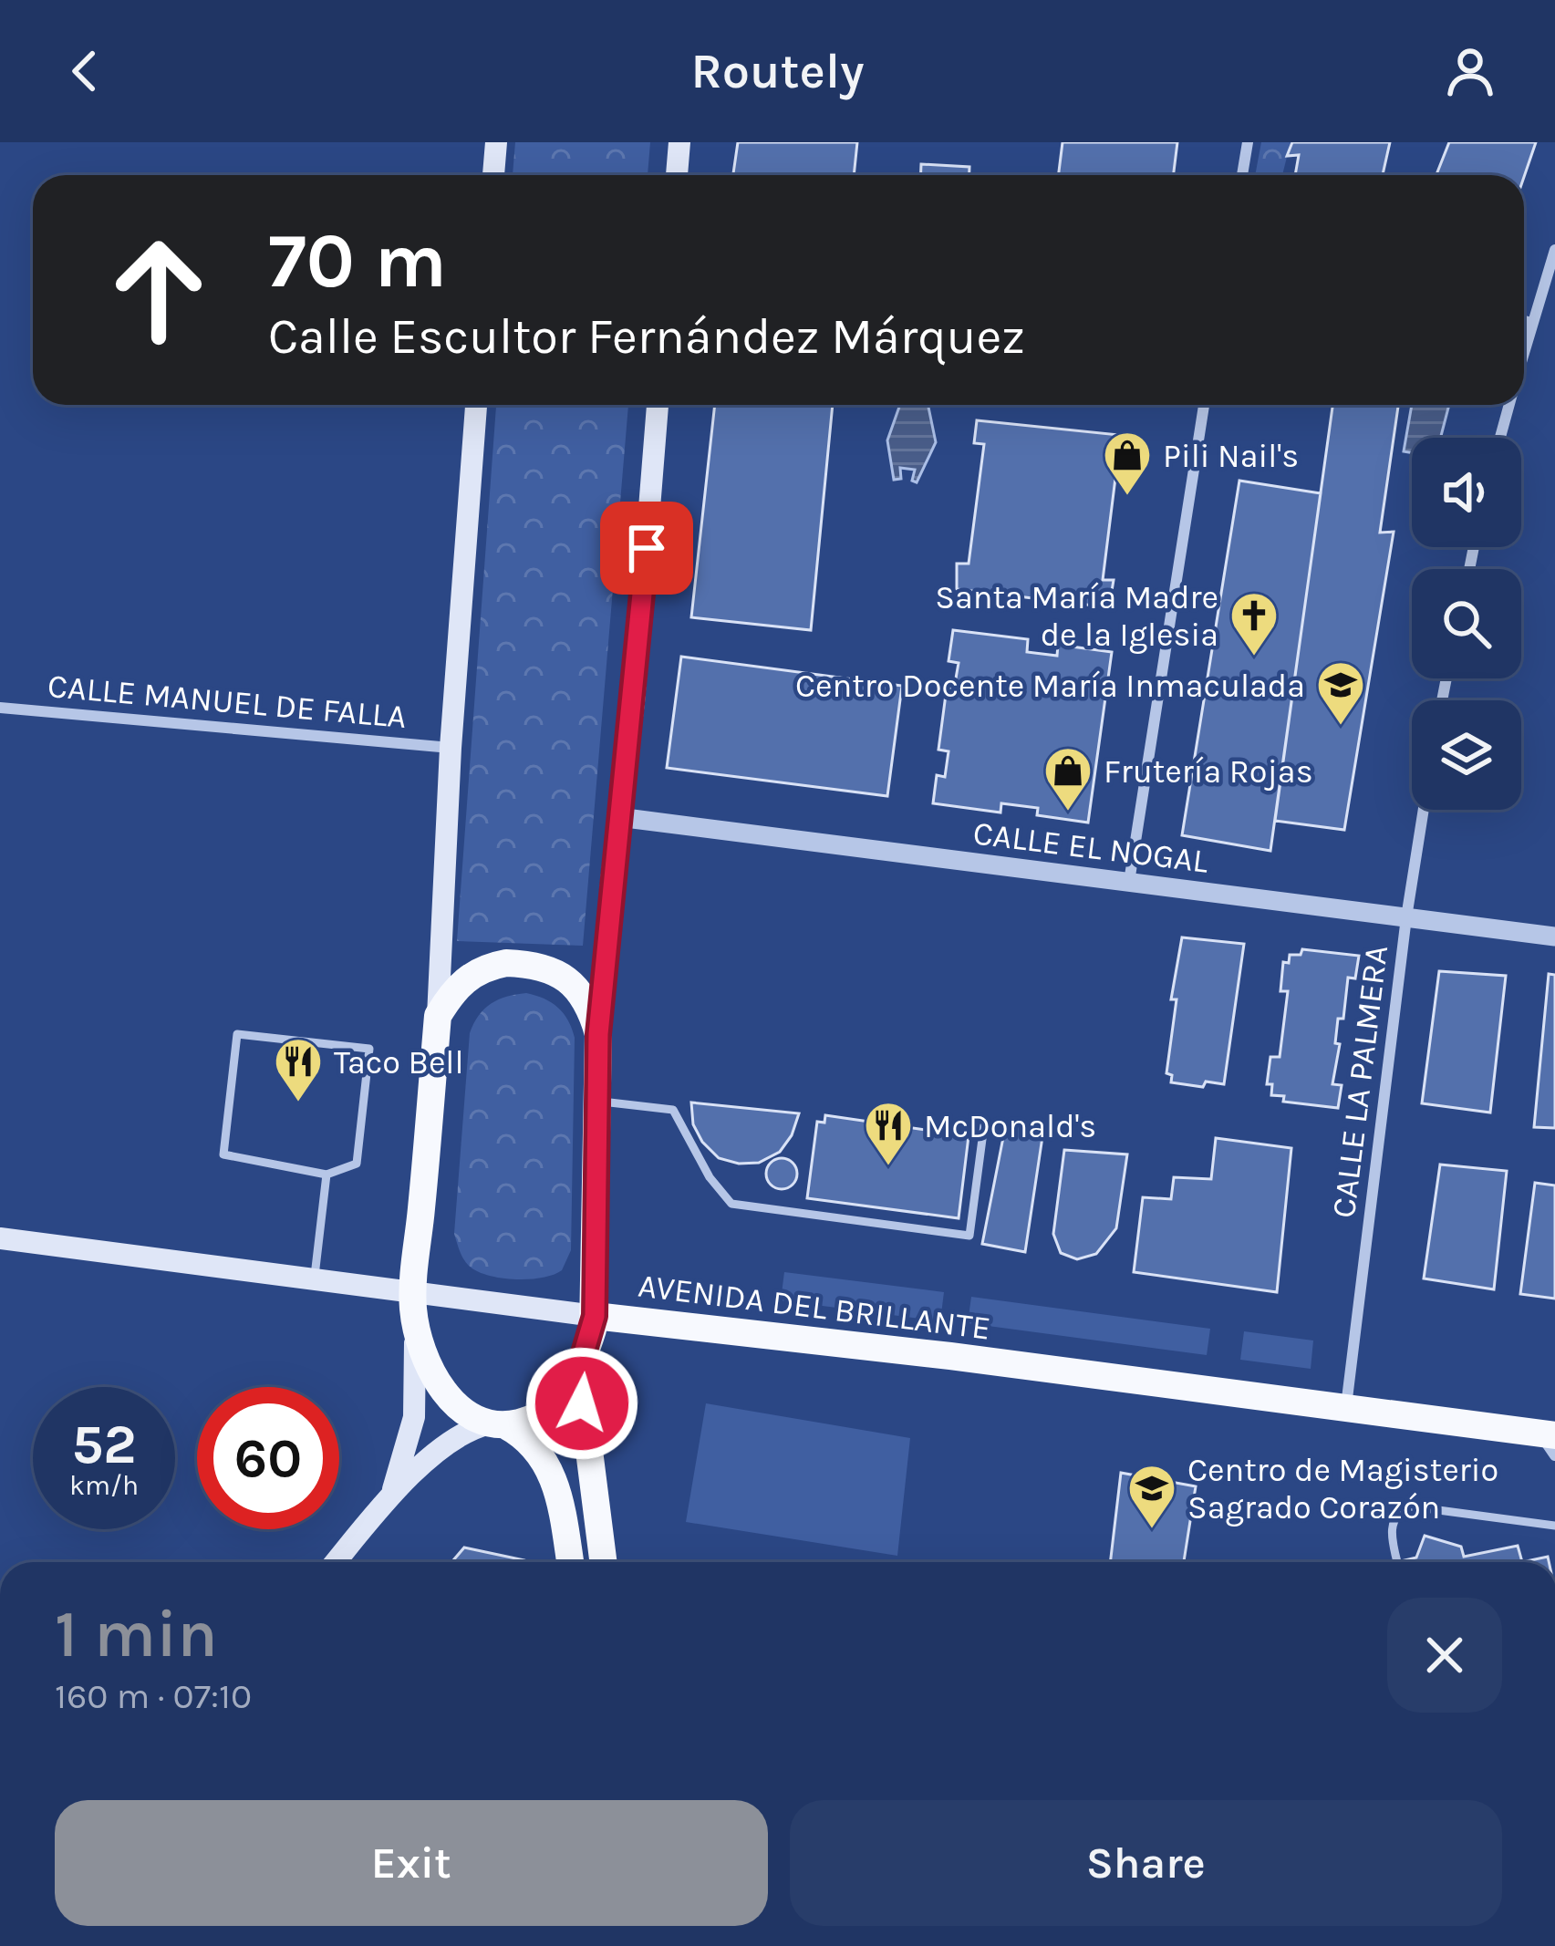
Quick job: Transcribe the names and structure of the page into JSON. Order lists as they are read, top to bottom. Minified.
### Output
{"streets":{"main road":["AVENIDA DEL BRILLANTE"],"street":["CALLE MANUEL DE FALLA","CALLE EL NOGAL","CALLE LA PALMERA"]},"crossings":[["CALLE EL NOGAL","CALLE LA PALMERA"],["CALLE LA PALMERA","AVENIDA DEL BRILLANTE"]],"places":{"shop":["Pili Nail's","Frutería Rojas"],"church":["Santa María Madre de la Iglesia"],"school or university":["Centro Docente María Inmaculada","Centro de Magisterio Sagrado Corazón"],"restaurant":["Taco Bell","McDonald's"]},"page":{"header":"Routely","turn":["70 m","Calle Escultor Fernández Márquez"],"speed":"52 km/h","limit":"60","heading":["1 min","160 m · 07:10"],"buttons":["Exit","Share"]}}
